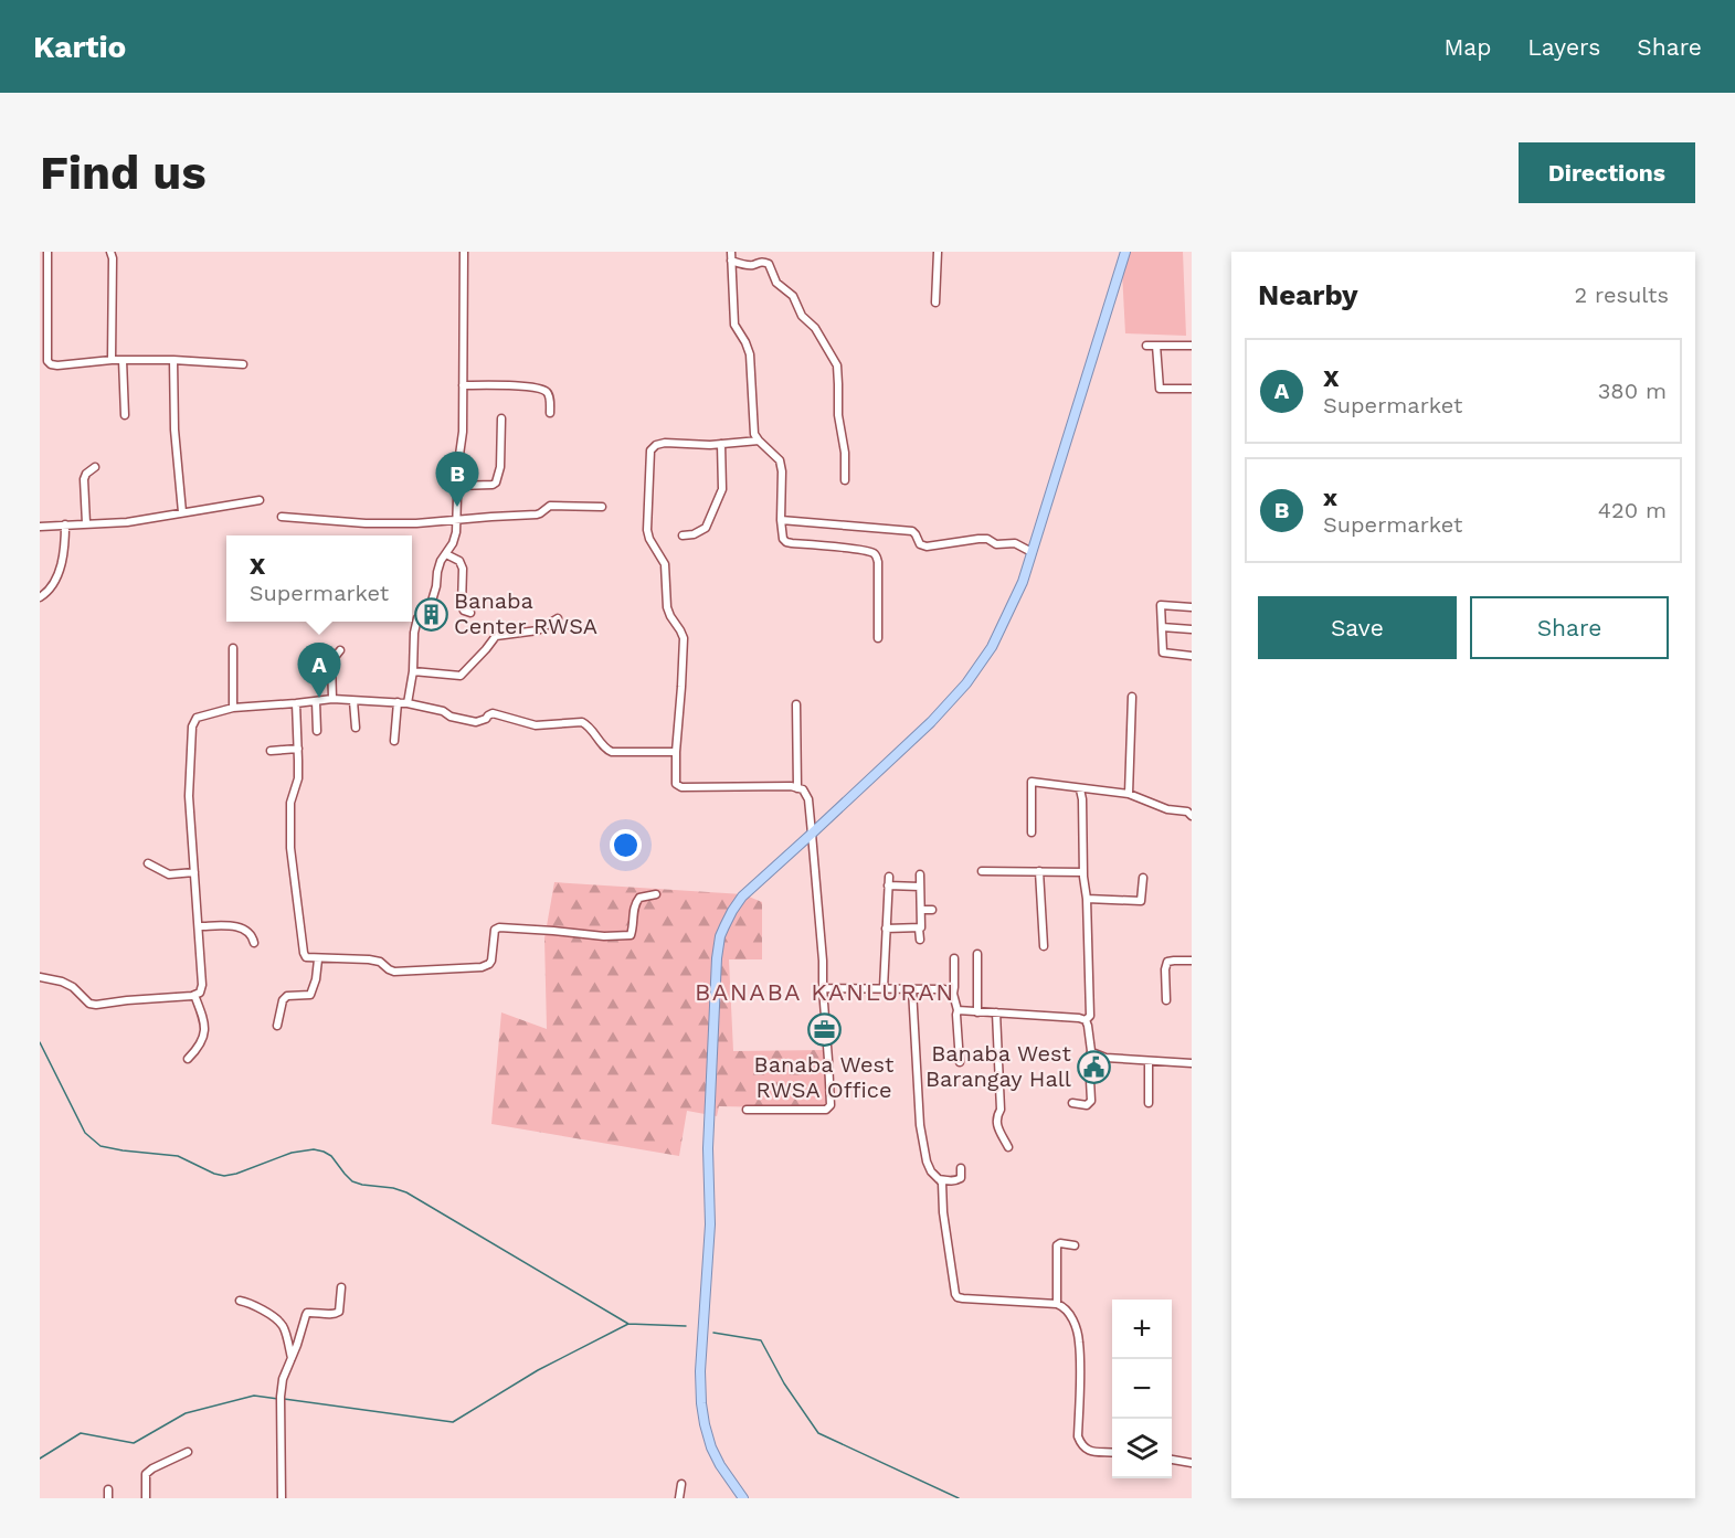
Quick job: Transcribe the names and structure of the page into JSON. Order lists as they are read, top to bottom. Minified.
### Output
{"districts":["BANABA KANLURAN"],"places":{"building":["Banaba Center RWSA"],"office":["Banaba West RWSA Office"],"public building":["Banaba West Barangay Hall"]},"page":{"header":"Kartio","nav":["Map","Layers","Share"],"buttons":["Directions",["Save","Share"]],"title":"Find us","heading":["Nearby","2 results"],"list":[{"mark":"A","name":"X","note":"Supermarket","value":"380 m"},{"mark":"B","name":"x","note":"Supermarket","value":"420 m"}],"pins":["B","A"],"popup":["X","Supermarket"],"map_buttons":["+","−"]}}
